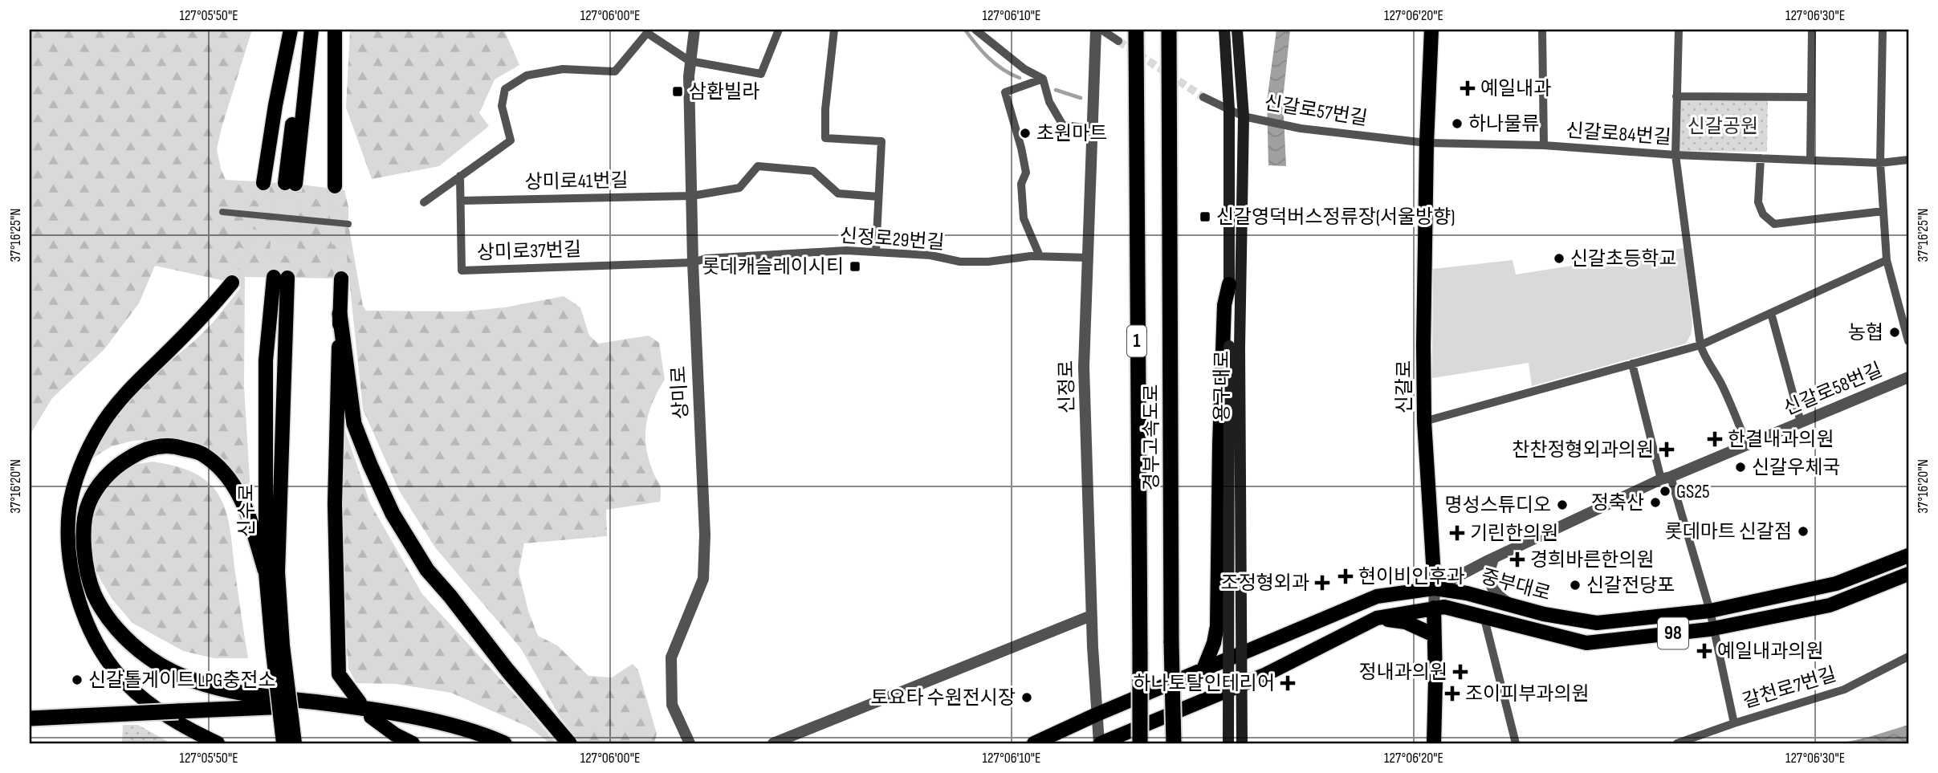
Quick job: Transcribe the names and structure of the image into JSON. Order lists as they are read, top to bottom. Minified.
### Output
{"streets":{"highway":["1","경부고속도로"],"main road":["용구대로","신갈로","신수로","중부대로","98"],"street":["신갈로57번길","신갈로84번길","상미로41번길","신정로29번길","상미로37번길","신정로","신갈로58번길","상미로","갈천로7번길"]},"crossings":[["신갈로57번길","신갈로84번길"],["신갈로57번길","용구대로"],["신갈로57번길","신갈로"],["신갈로84번길","신갈로"],["상미로41번길","상미로37번길"],["상미로41번길","상미로"],["신정로29번길","상미로37번길"],["신정로29번길","신정로"],["신정로29번길","상미로"],["상미로37번길","상미로"],["신정로","중부대로"],["신갈로","신갈로58번길"],["신갈로","중부대로"],["신갈로58번길","중부대로"]],"parks":["신갈공원"],"places":{"health":["예일내과","한결내과의원","찬찬정형외과의원","기린한의원","경희바른한의원","현이비인후과","조정형외과","예일내과의원","정내과의원","하나토탈인테리어","조이피부과의원"],"transit":["삼환빌라","신갈영덕버스정류장(서울방향)","롯데캐슬레이시티"],"other":["하나물류","초원마트","신갈초등학교","농협","신갈우체국","GS25","정축산","명성스튜디오","롯데마트 신갈점","신갈전당포","신갈톨게이트 LPG충전소","토요타 수원전시장"]},"coordinates":["127°05'50\"E","127°06'00\"E","127°06'10\"E","127°06'20\"E","127°06'30\"E","37°16'25\"N","37°16'20\"N"]}
